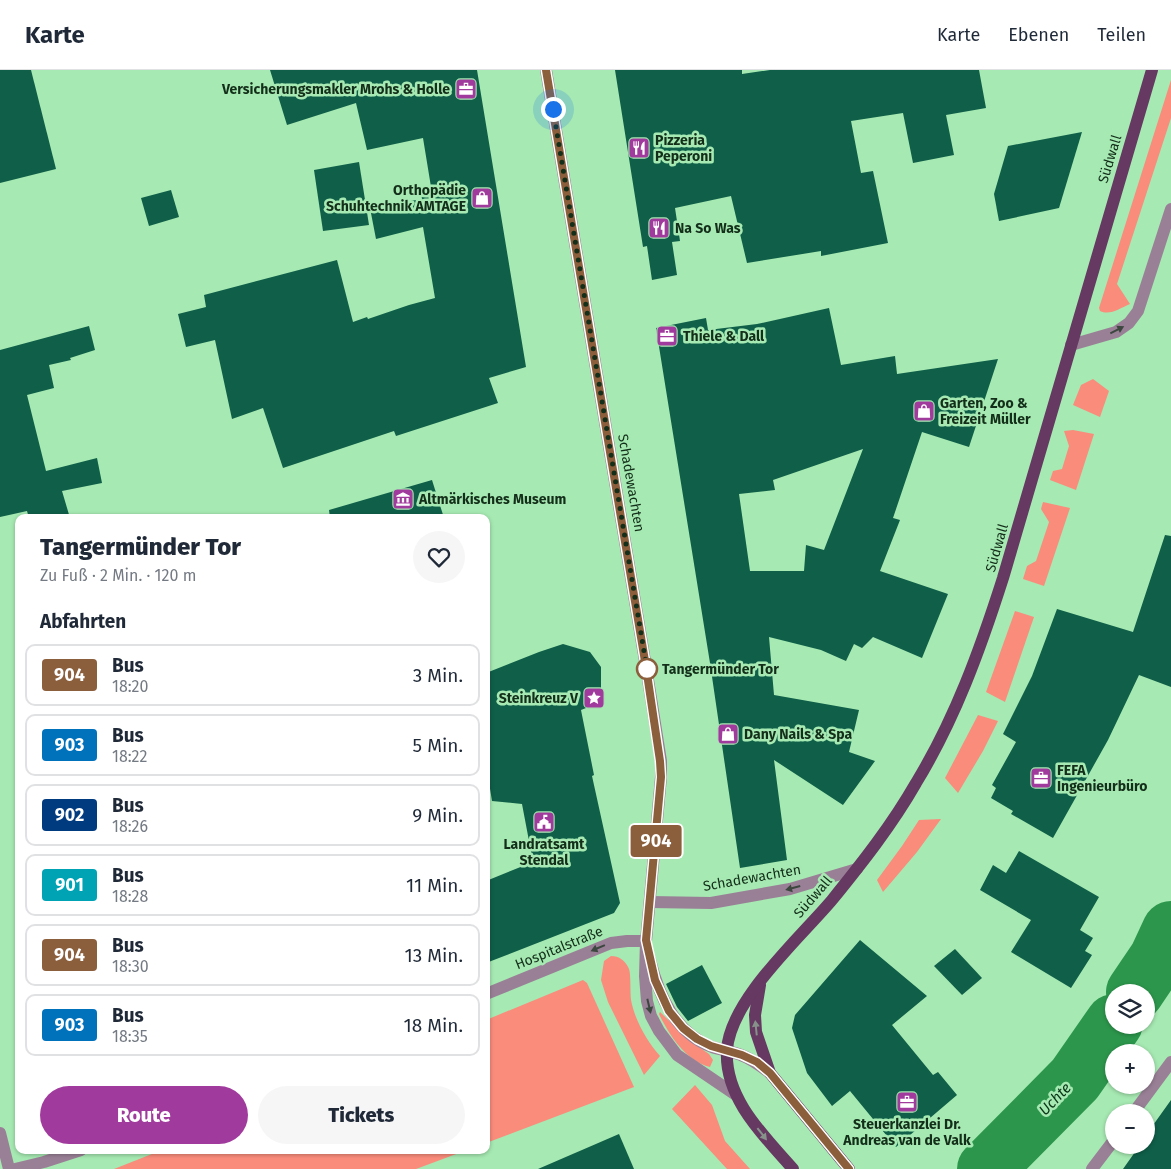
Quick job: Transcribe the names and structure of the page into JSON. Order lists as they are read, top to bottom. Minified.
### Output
{"streets":{"main road":["Südwall"],"street":["Schadewachten","Hospitalstraße"]},"crossings":[["Südwall","Schadewachten"],["Schadewachten","Hospitalstraße"]],"one_way":["Hospitalstraße"],"water":["Uchte"],"places":{"office":["Versicherungsmakler Mrohs & Holle","Thiele & Dall","FEFA Ingenieurbüro","Steuerkanzlei Dr. Andreas van de Valk"],"restaurant":["Pizzeria Peperoni","Na So Was"],"shop":["Orthopädie Schuhtechnik AMTAGE","Garten, Zoo & Freizeit Müller","Dany Nails & Spa"],"museum":["Altmärkisches Museum"],"other":["Tangermünder Tor"],"place":["Steinkreuz V"],"public building":["Landratsamt Stendal"]},"lines":["bus line 904"],"page":{"header":"Karte","nav":["Karte","Ebenen","Teilen"],"on_map":"904","heading":[["Tangermünder Tor","Zu Fuß · 2 Min. · 120 m"],"Abfahrten"],"list":[{"mark":"904","name":"Bus","note":"18:20","value":"3 Min."},{"mark":"903","name":"Bus","note":"18:22","value":"5 Min."},{"mark":"902","name":"Bus","note":"18:26","value":"9 Min."},{"mark":"901","name":"Bus","note":"18:28","value":"11 Min."},{"mark":"904","name":"Bus","note":"18:30","value":"13 Min."},{"mark":"903","name":"Bus","note":"18:35","value":"18 Min."}],"map_buttons":["+","−"],"buttons":["Route","Tickets"]}}
